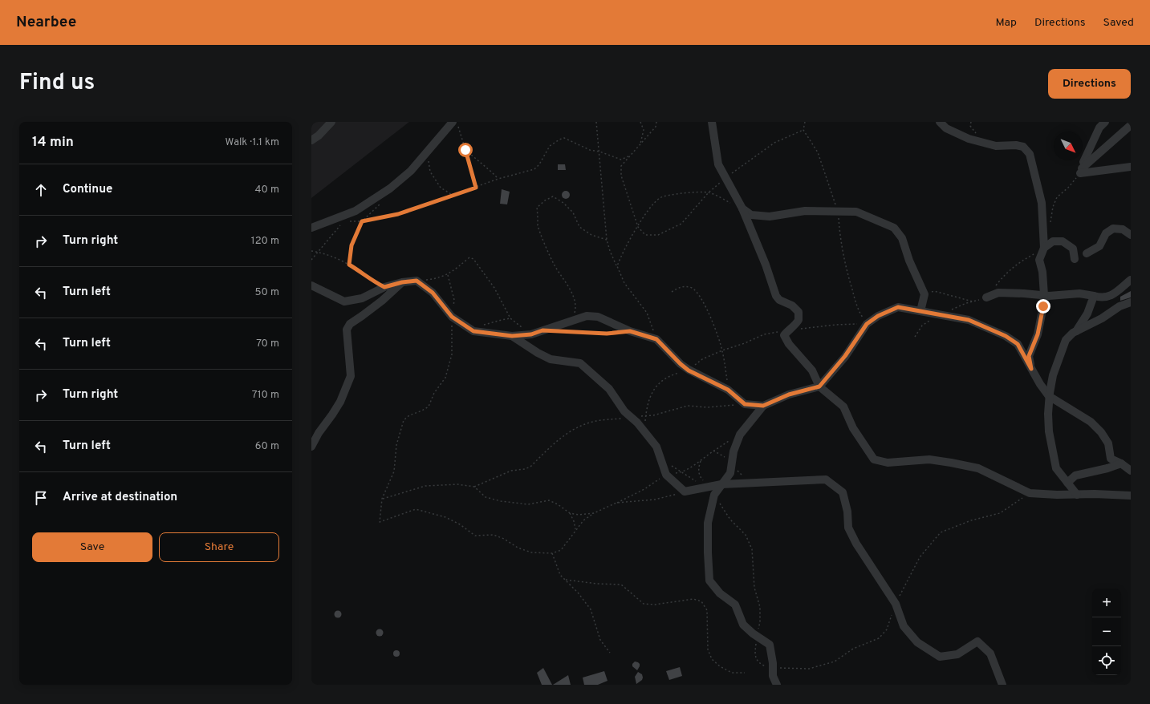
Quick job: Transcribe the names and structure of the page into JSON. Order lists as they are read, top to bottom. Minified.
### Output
{"north":"bottom right","page":{"header":"Nearbee","nav":["Map","Directions","Saved"],"title":"Find us","buttons":["Directions",["Save","Share"]],"heading":["14 min","Walk · 1.1 km"],"list":[["Continue","40 m"],["Turn right","120 m"],["Turn left","50 m"],["Turn left","70 m"],["Turn right","710 m"],["Turn left","60 m"],"Arrive at destination"],"map_buttons":["+","−"]}}
